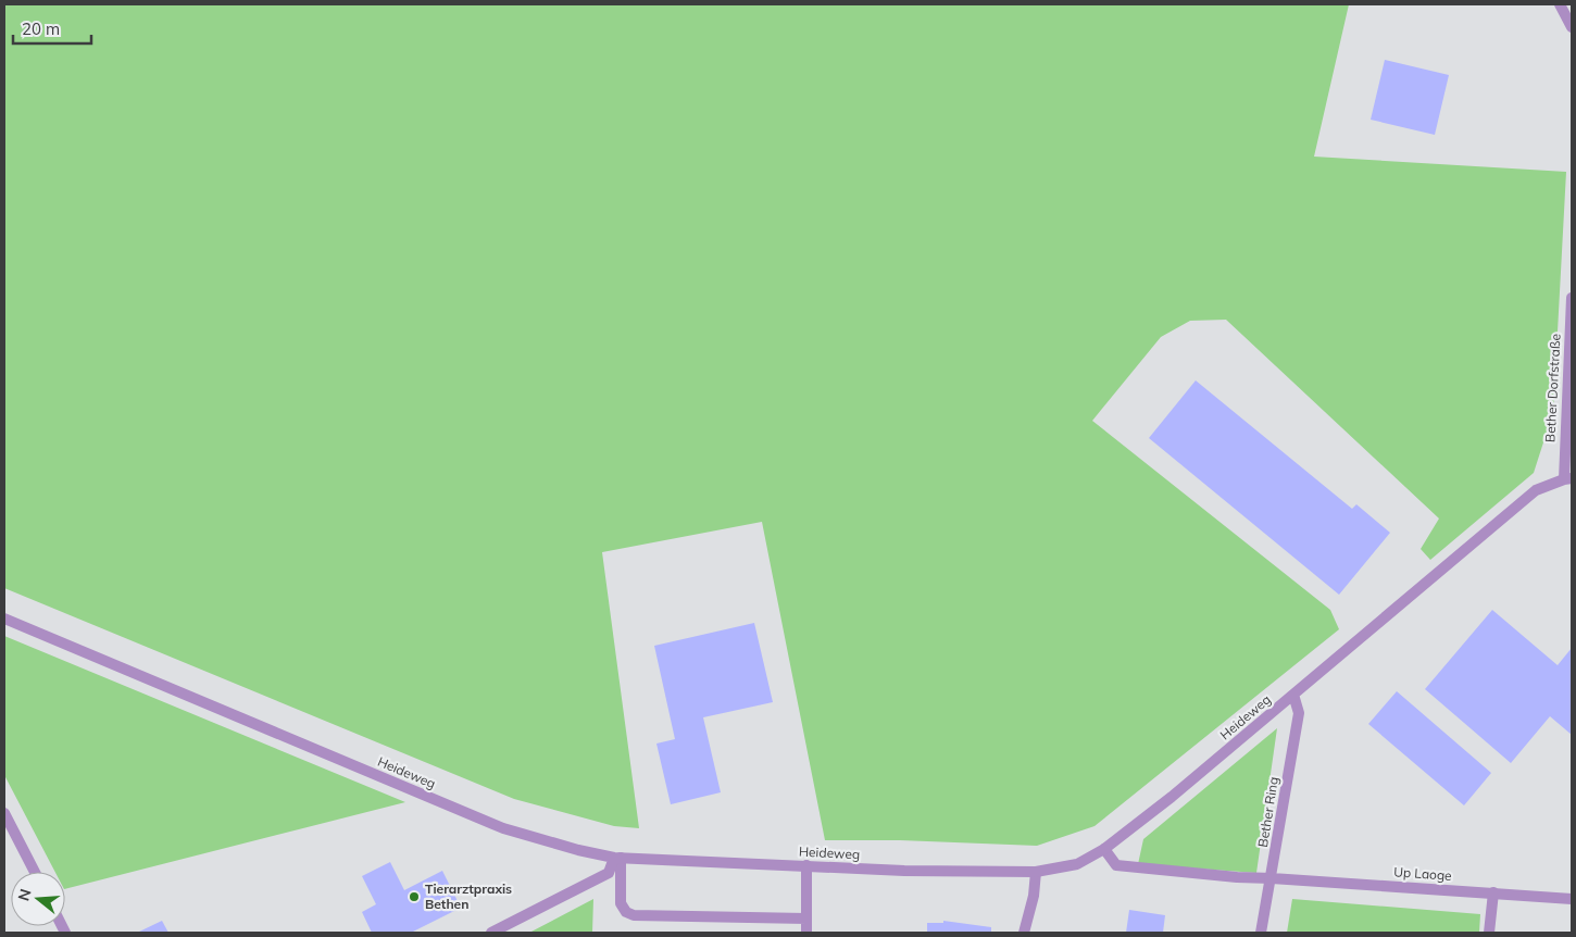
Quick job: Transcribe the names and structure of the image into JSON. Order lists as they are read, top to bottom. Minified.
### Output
{"streets":{"street":["Bether Dorfstraße","Heideweg","Bether Ring","Up Laoge"]},"crossings":[["Bether Dorfstraße","Heideweg"],["Heideweg","Bether Ring"],["Heideweg","Up Laoge"],["Bether Ring","Up Laoge"]],"places":["Tierarztpraxis Bethen"],"scale_bar":"20 m","north":"left"}
